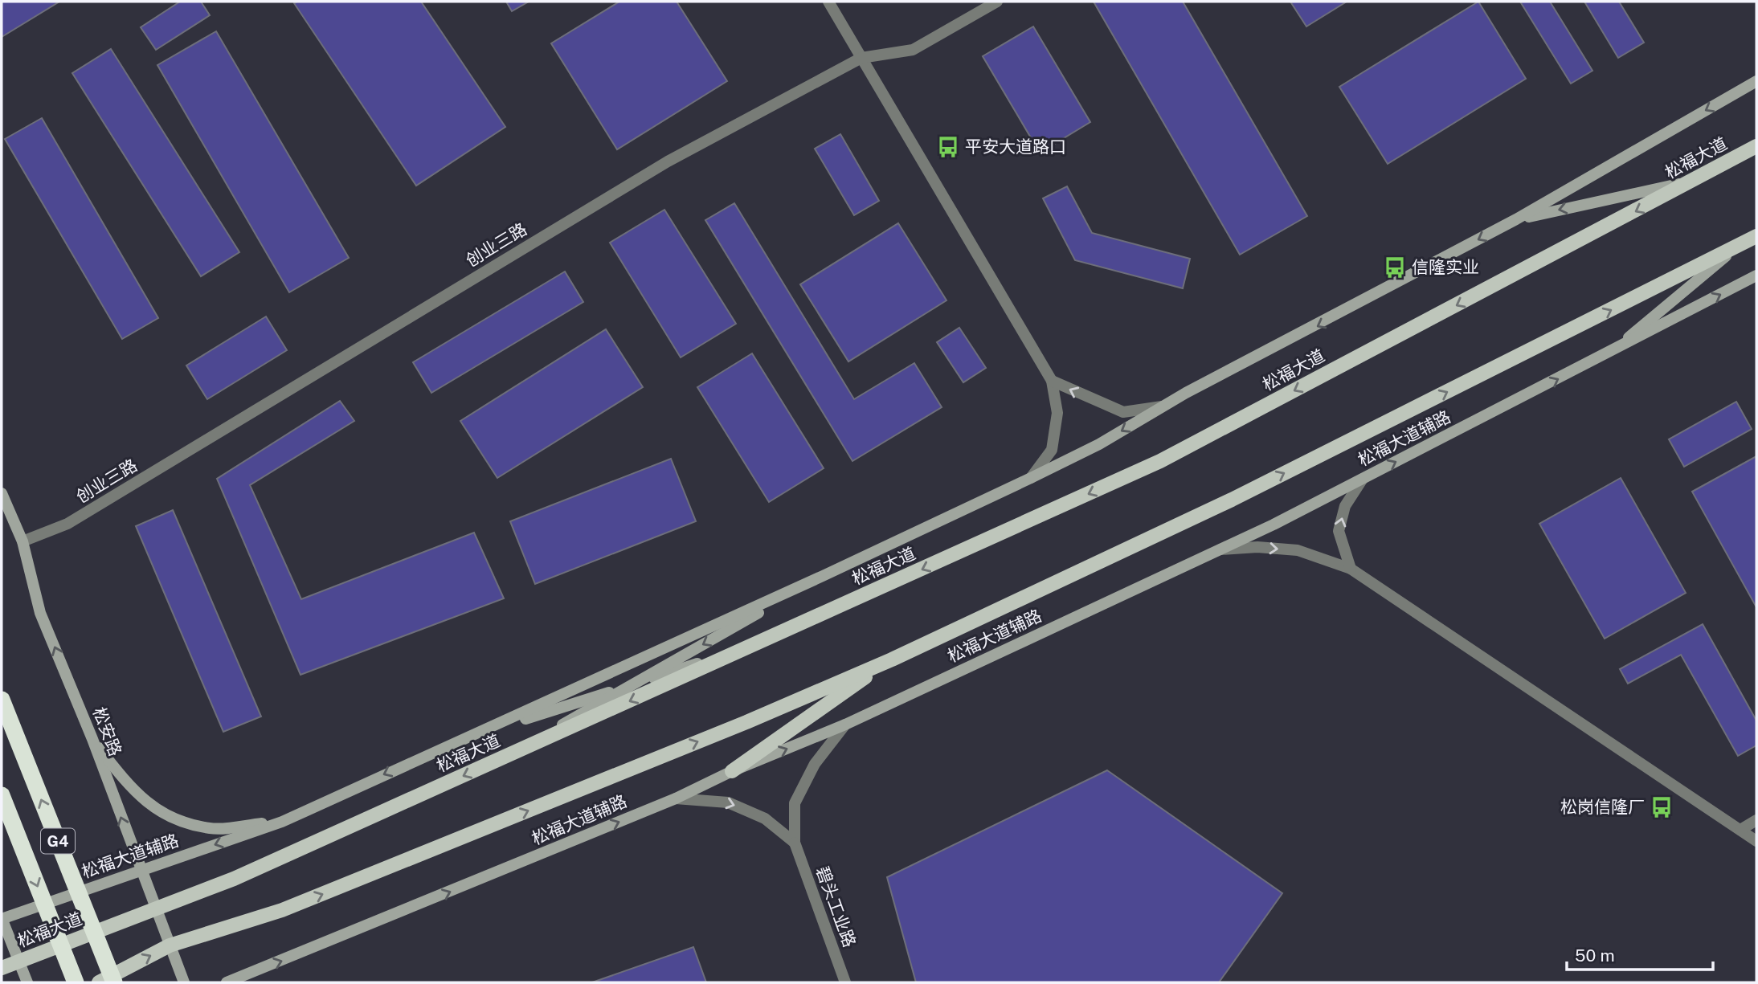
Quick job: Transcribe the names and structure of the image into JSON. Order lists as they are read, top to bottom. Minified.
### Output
{"streets":{"highway":["G4"],"main road":["松福大道","松福大道辅路","松安路"],"street":["创业三路","碧头工业路"]},"crossings":[["松福大道","松福大道辅路"],["松福大道","松安路"],["创业三路","松安路"],["松福大道辅路","松安路"]],"one_way":["松安路"],"places":{"bus stop":["平安大道路口","信隆实业","松岗信隆厂"]},"scale_bar":"50 m"}
